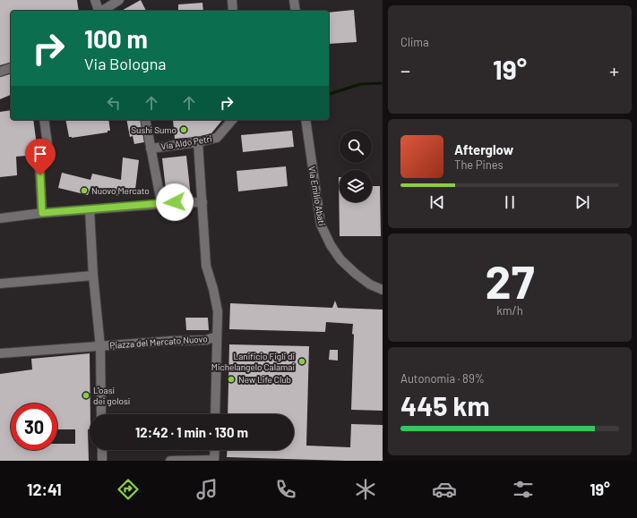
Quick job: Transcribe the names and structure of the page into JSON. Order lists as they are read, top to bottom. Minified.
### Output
{"streets":{"street":["Via Aldo Petri","Via Emilio Abati","Piazza del Mercato Nuovo"]},"places":["Sushi Sumo","Nuovo Mercato","Lanificio Figli di Michelangelo Calamai","New Life Club","L'oasi dei golosi"],"page":{"tile":["Clima",["27","km/h"],["Autonomia · 89%","445 km"]],"turn":["100 m","Via Bologna"],"heat":["−","19°","+"],"song":["Afterglow","The Pines"],"limit":"30","trip":"12:42 · 1 min · 130 m","tabs":["12:41","19°"]}}
